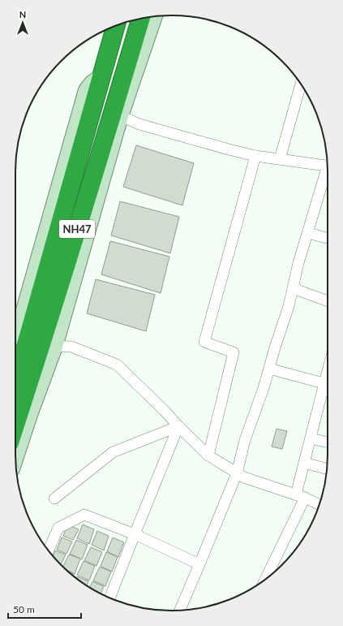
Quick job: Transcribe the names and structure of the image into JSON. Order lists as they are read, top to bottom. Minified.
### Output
{"streets":{"highway":["NH47"]},"scale_bar":"50 m","north":"top"}
